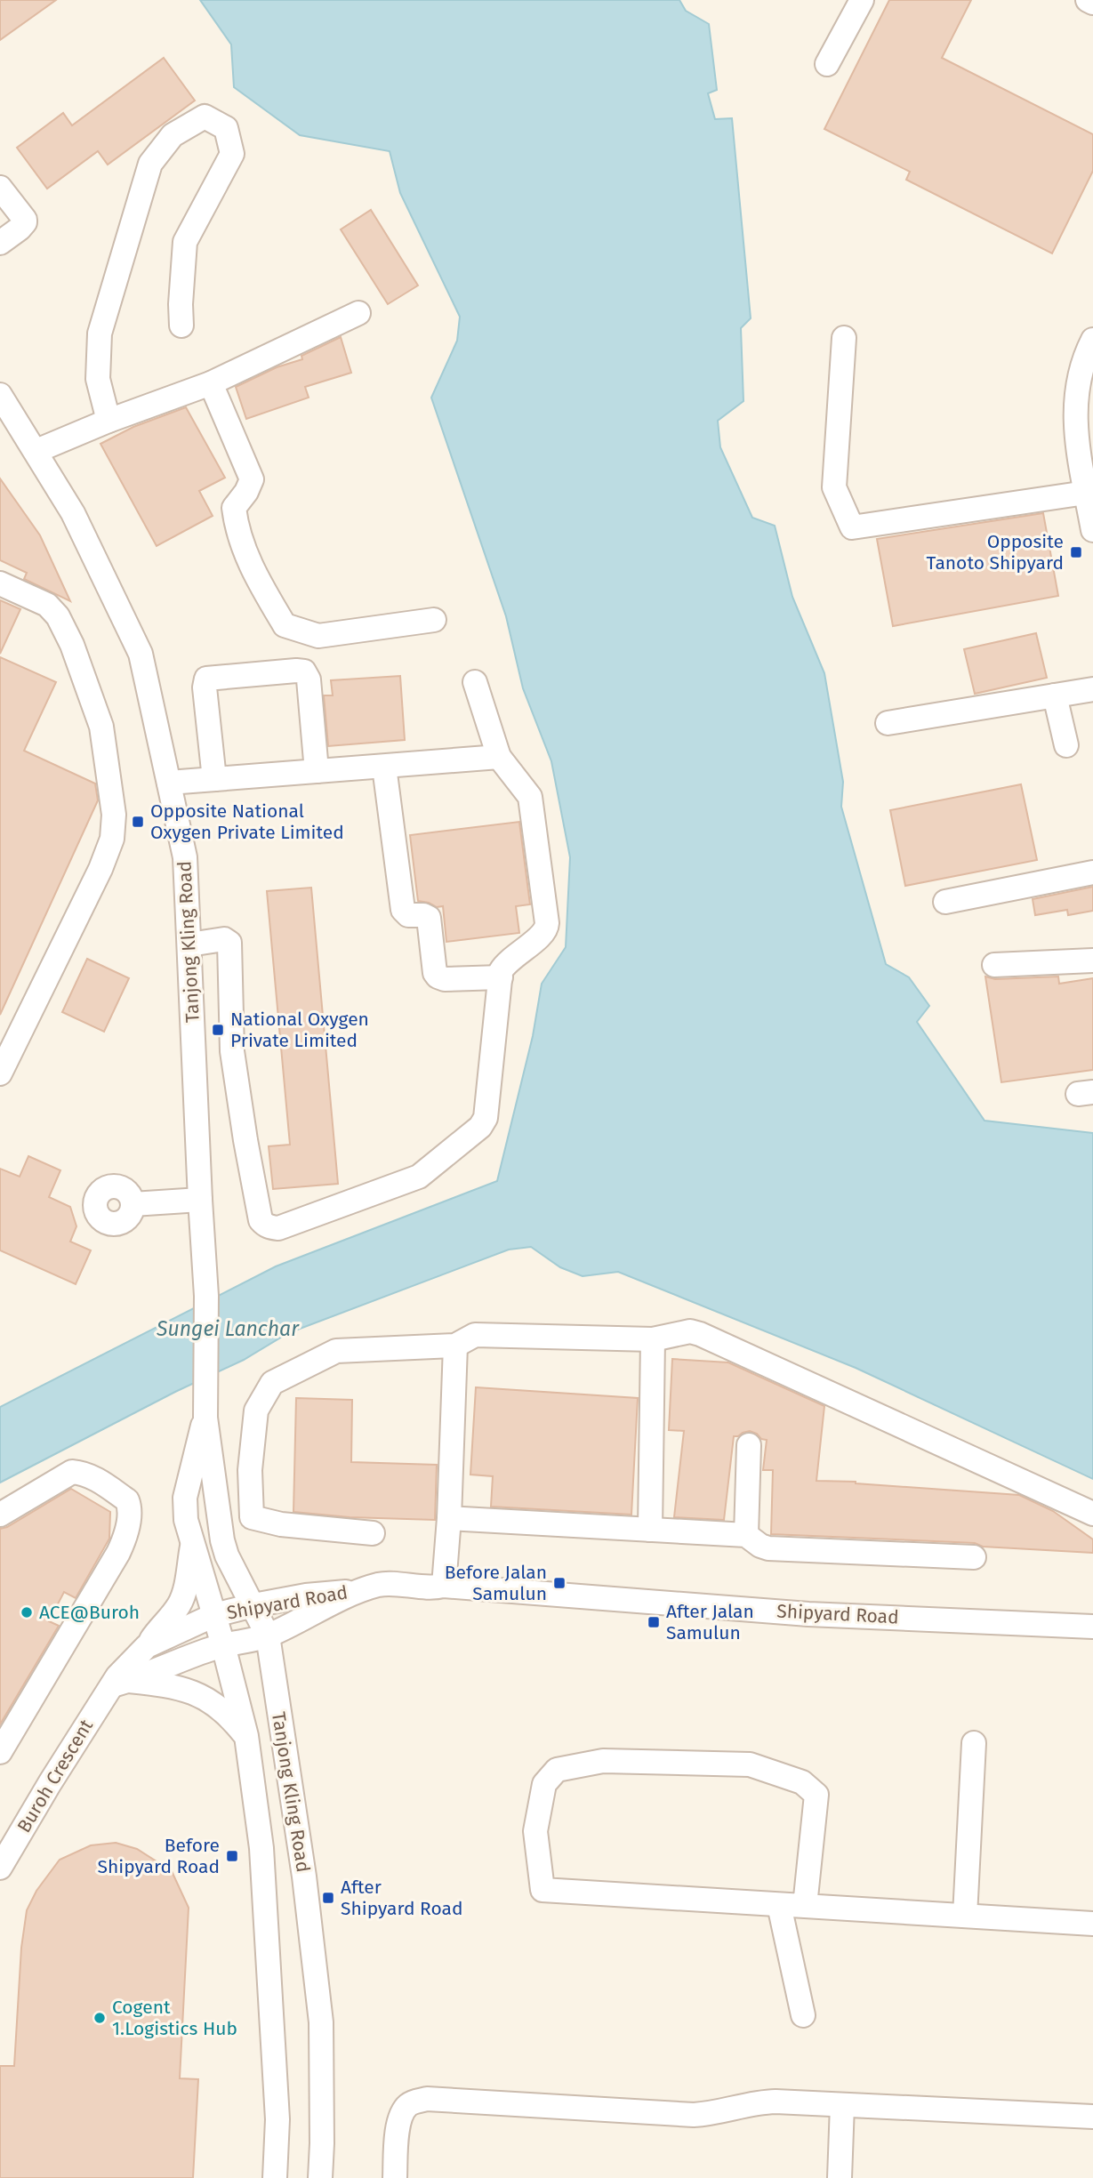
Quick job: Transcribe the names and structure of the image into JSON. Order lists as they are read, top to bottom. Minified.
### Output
{"streets":{"street":["Tanjong Kling Road","Shipyard Road","Buroh Crescent"]},"crossings":[["Tanjong Kling Road","Shipyard Road"],["Tanjong Kling Road","Buroh Crescent"],["Shipyard Road","Buroh Crescent"]],"water":["Sungei Lanchar"],"places":{"transit":["Opposite Tanoto Shipyard","Opposite National Oxygen Private Limited","National Oxygen Private Limited","Before Jalan Samulun","After Jalan Samulun","Before Shipyard Road","After Shipyard Road"],"other":["ACE@Buroh","Cogent 1.Logistics Hub"]}}
